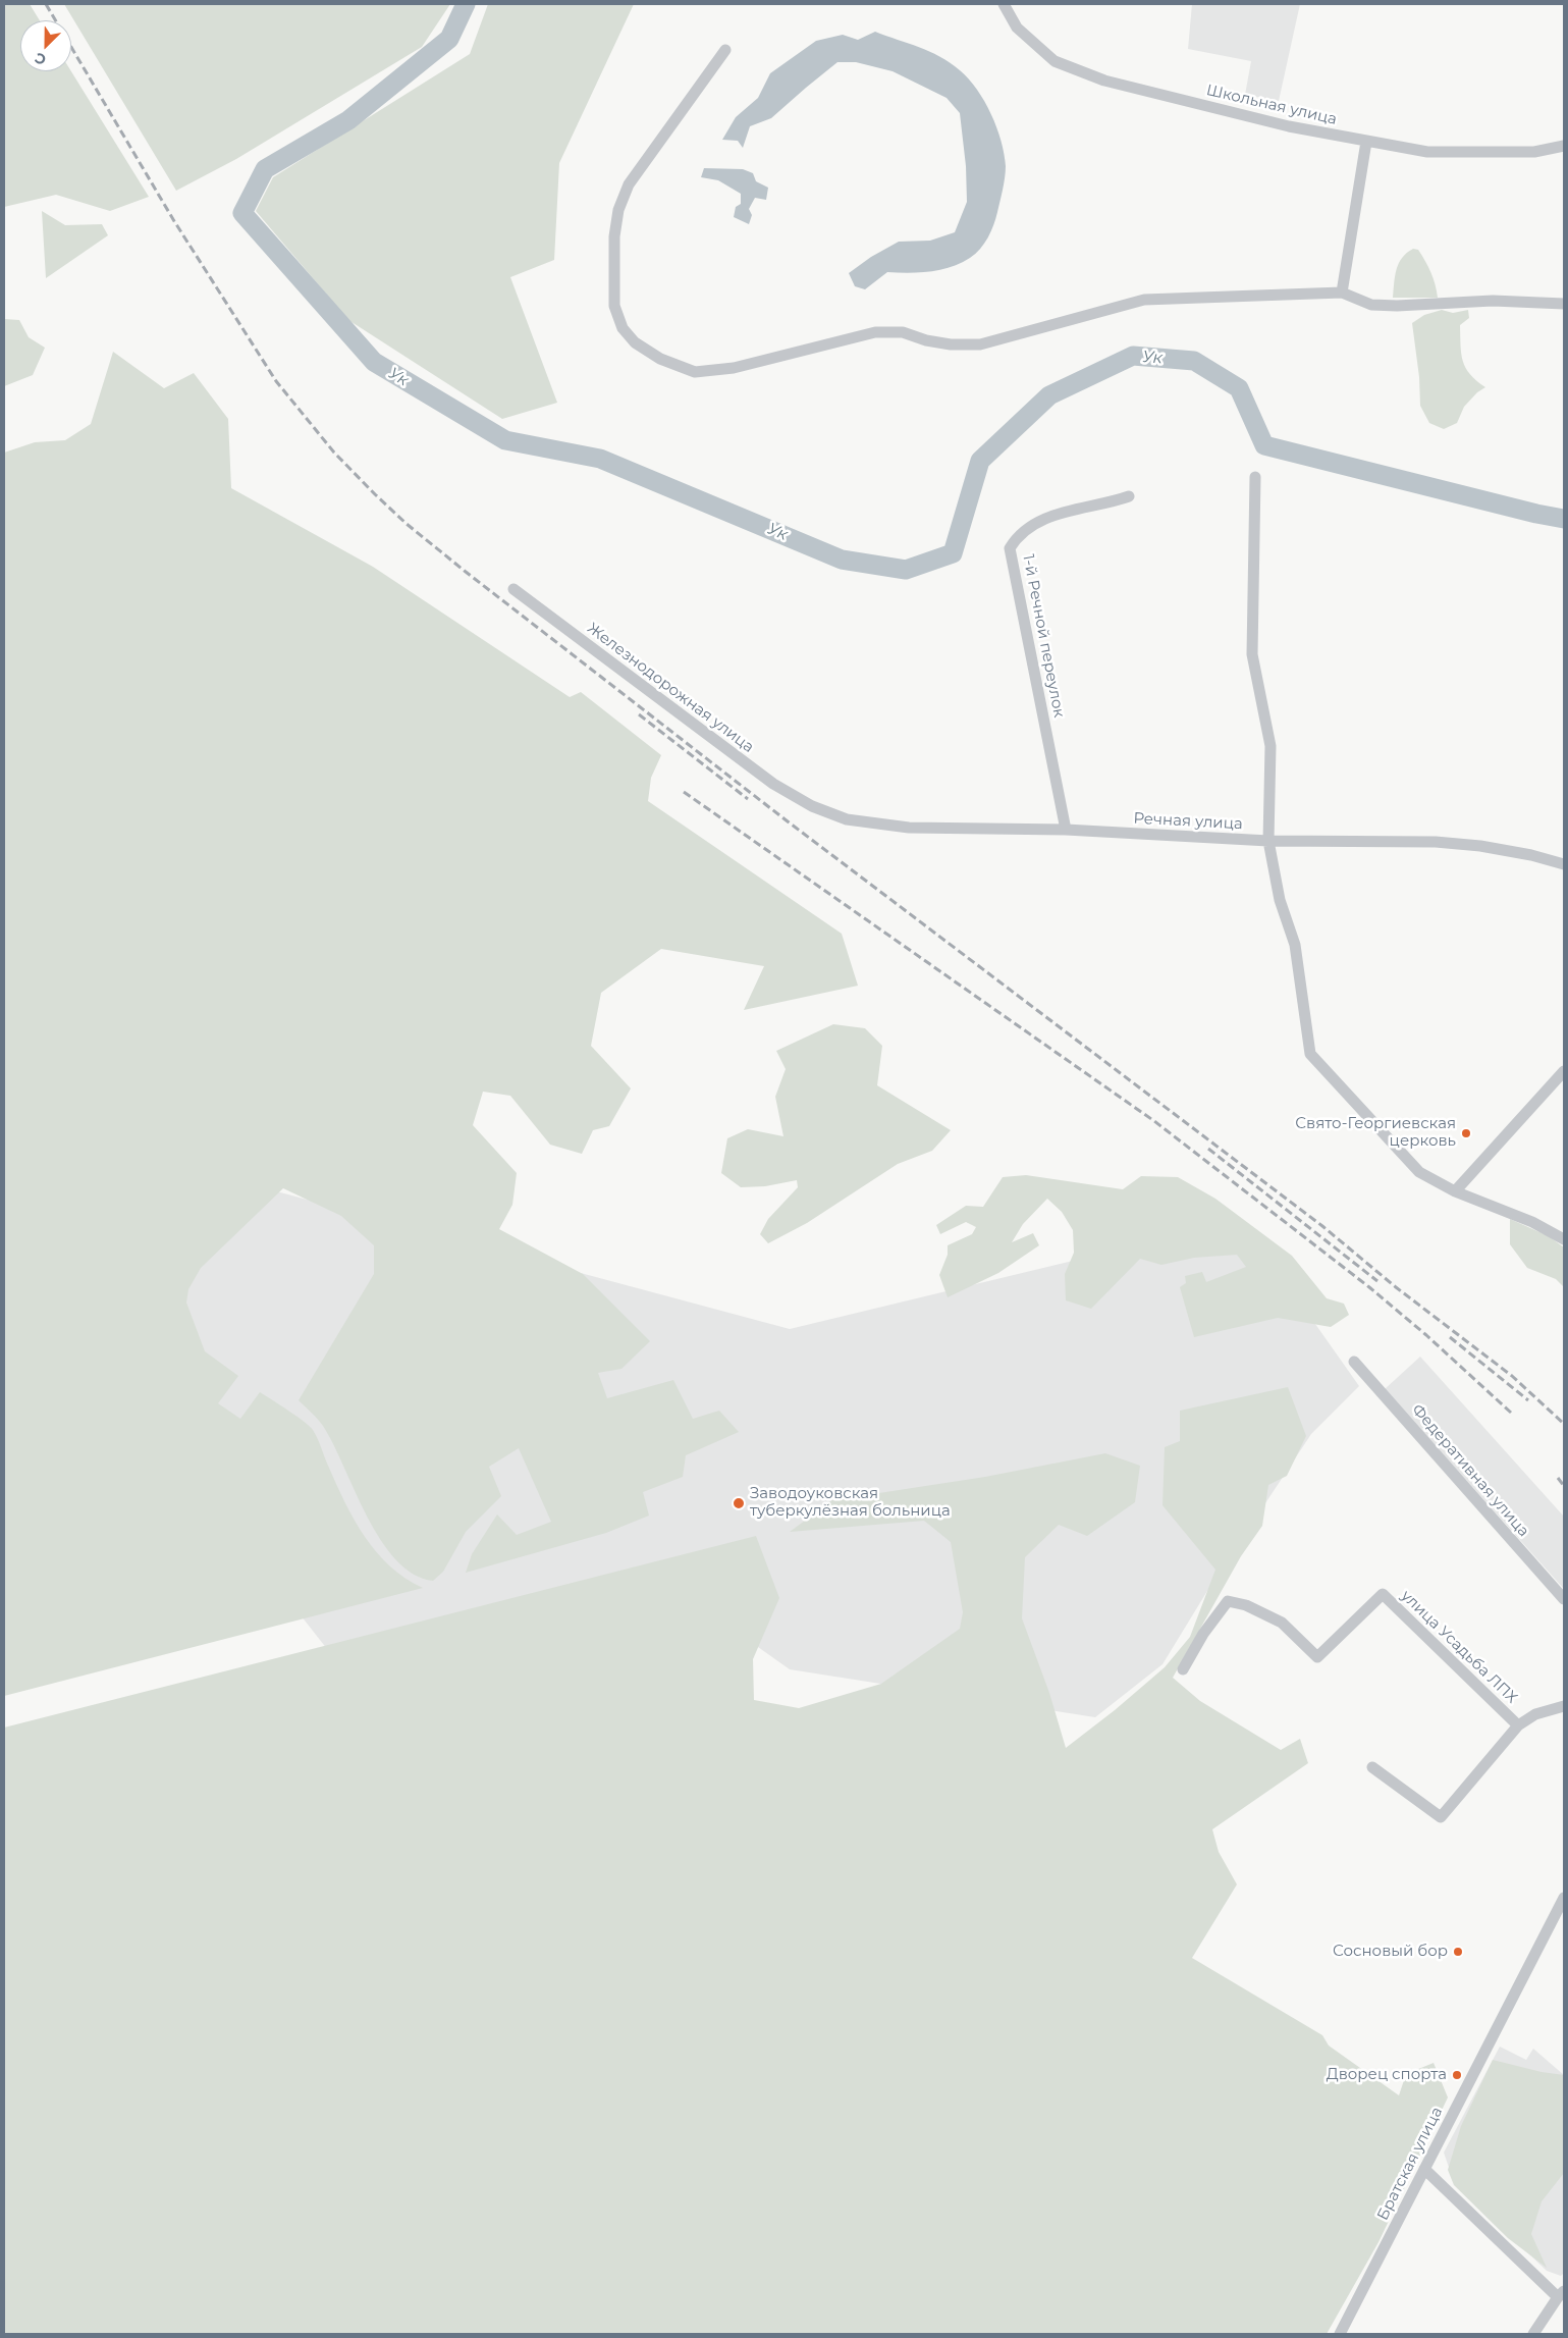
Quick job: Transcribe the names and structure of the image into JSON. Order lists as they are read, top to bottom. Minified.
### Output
{"streets":{"street":["Школьная улица","1-й Речной переулок","Железнодорожная улица","Речная улица","Федеративная улица","улица Усадьба ЛПХ","Братская улица"]},"crossings":[["1-й Речной переулок","Речная улица"],["Железнодорожная улица","Речная улица"]],"water":["Ук"],"places":["Свято-Георгиевская церковь","Заводоуковская туберкулёзная больница","Сосновый бор","Дворец спорта"],"north":"bottom left"}
